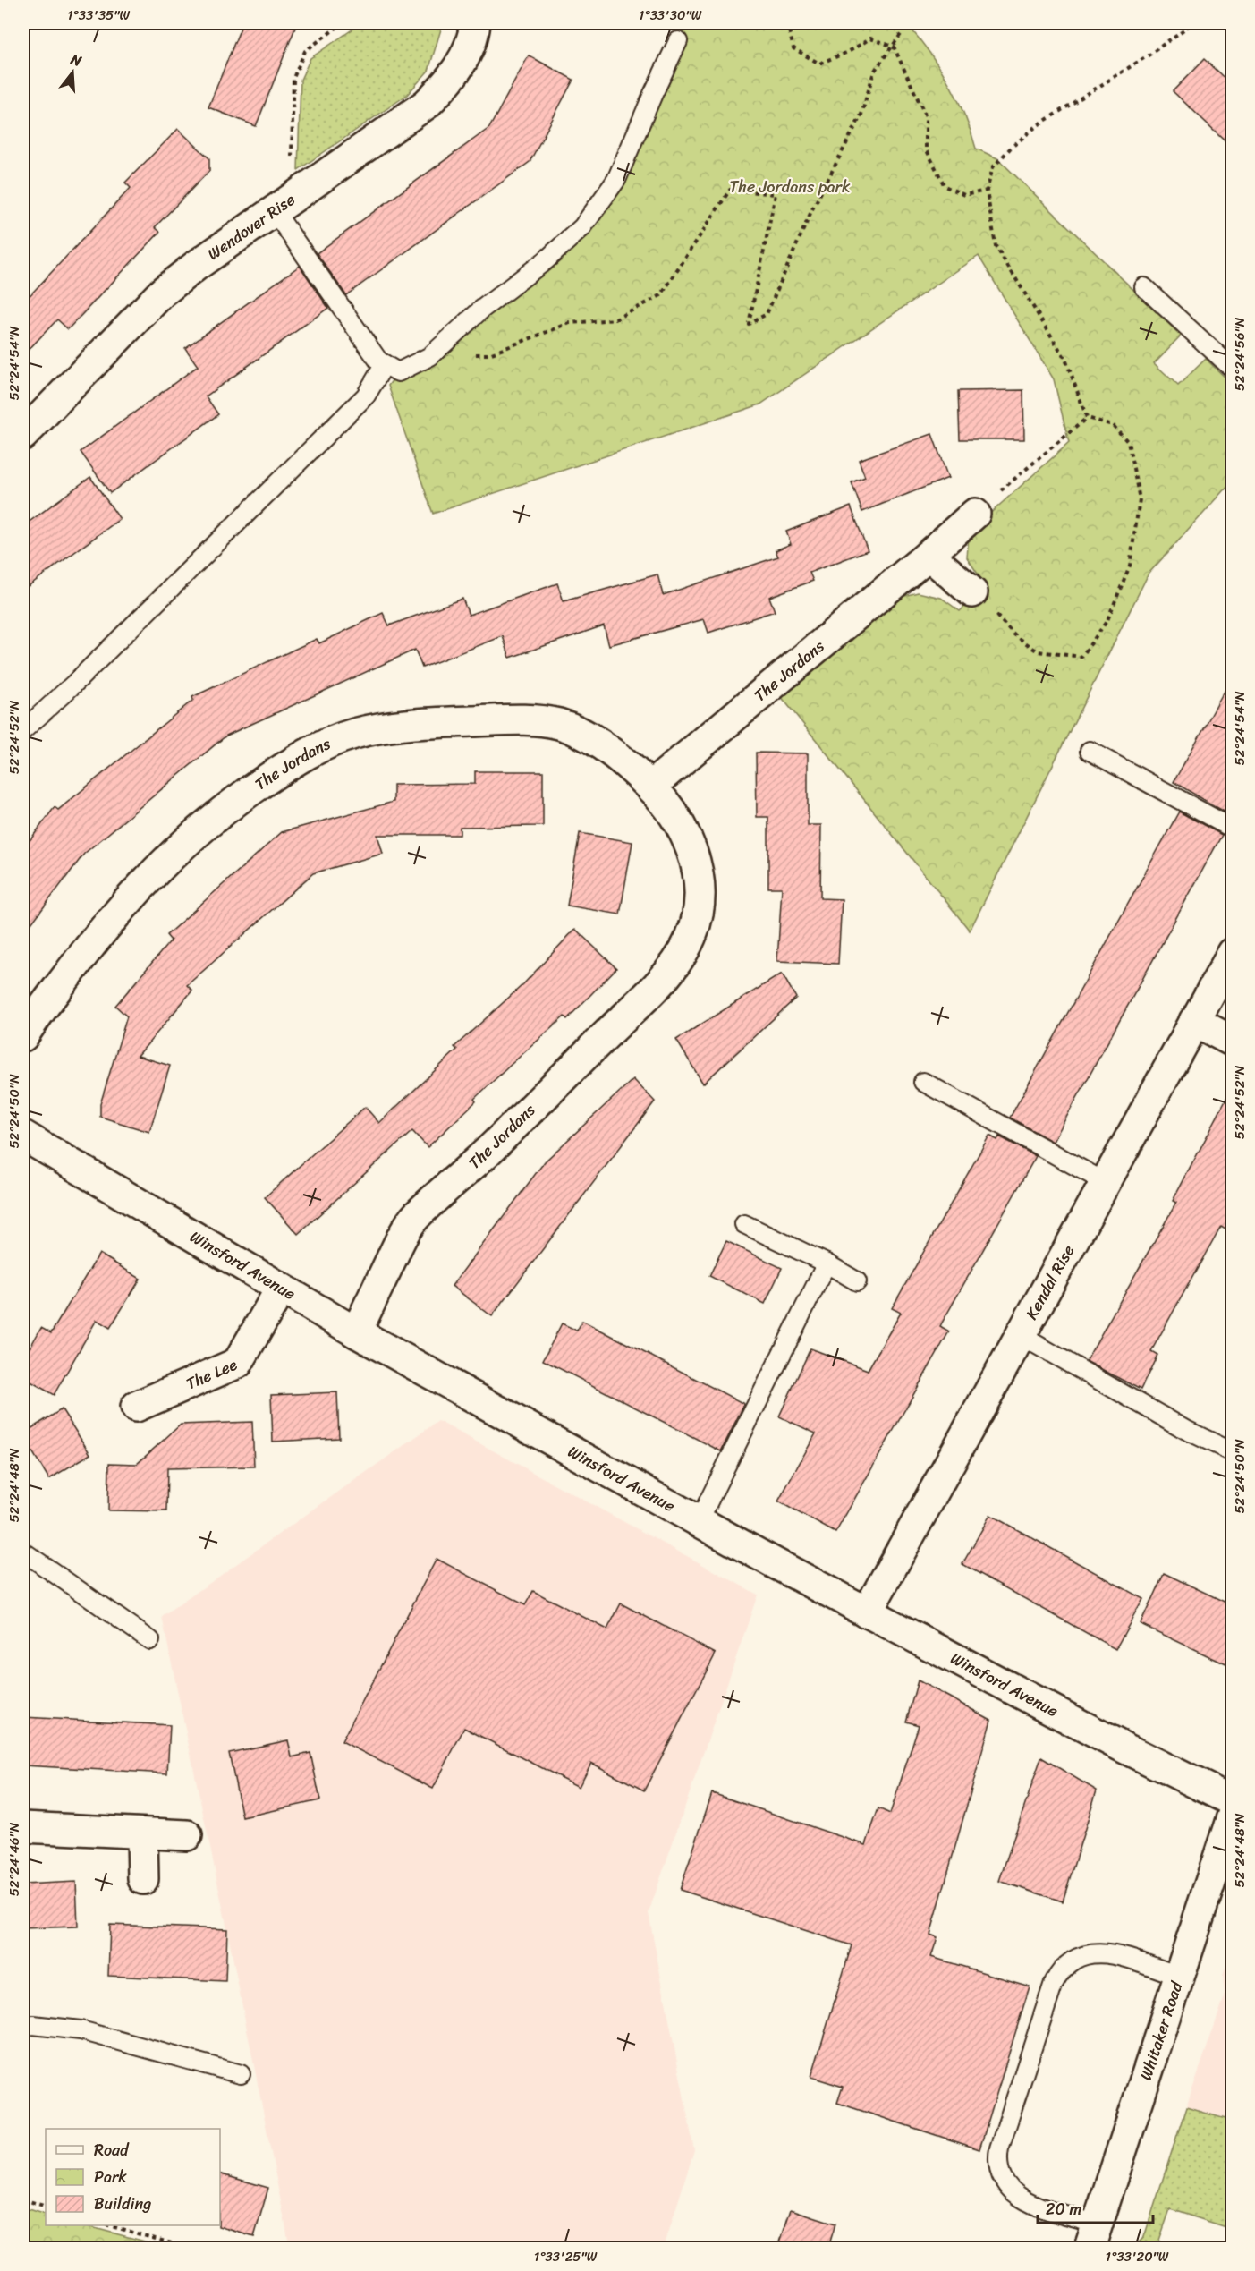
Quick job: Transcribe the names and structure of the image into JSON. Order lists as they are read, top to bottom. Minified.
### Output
{"streets":{"street":["Wendover Rise","The Jordans","Winsford Avenue","Kendal Rise","The Lee","Whitaker Road"]},"crossings":[["The Jordans","Winsford Avenue"],["Winsford Avenue","Kendal Rise"],["Winsford Avenue","The Lee"]],"parks":["The Jordans park"],"legend":["Road","Park","Building"],"scale_bar":"20 m","north":"top","coordinates":["1°33'35\"W","1°33'30\"W","52°24'56\"N","52°24'54\"N","52°24'52\"N","52°24'50\"N","52°24'48\"N","52°24'46\"N","1°33'25\"W","1°33'20\"W"]}
